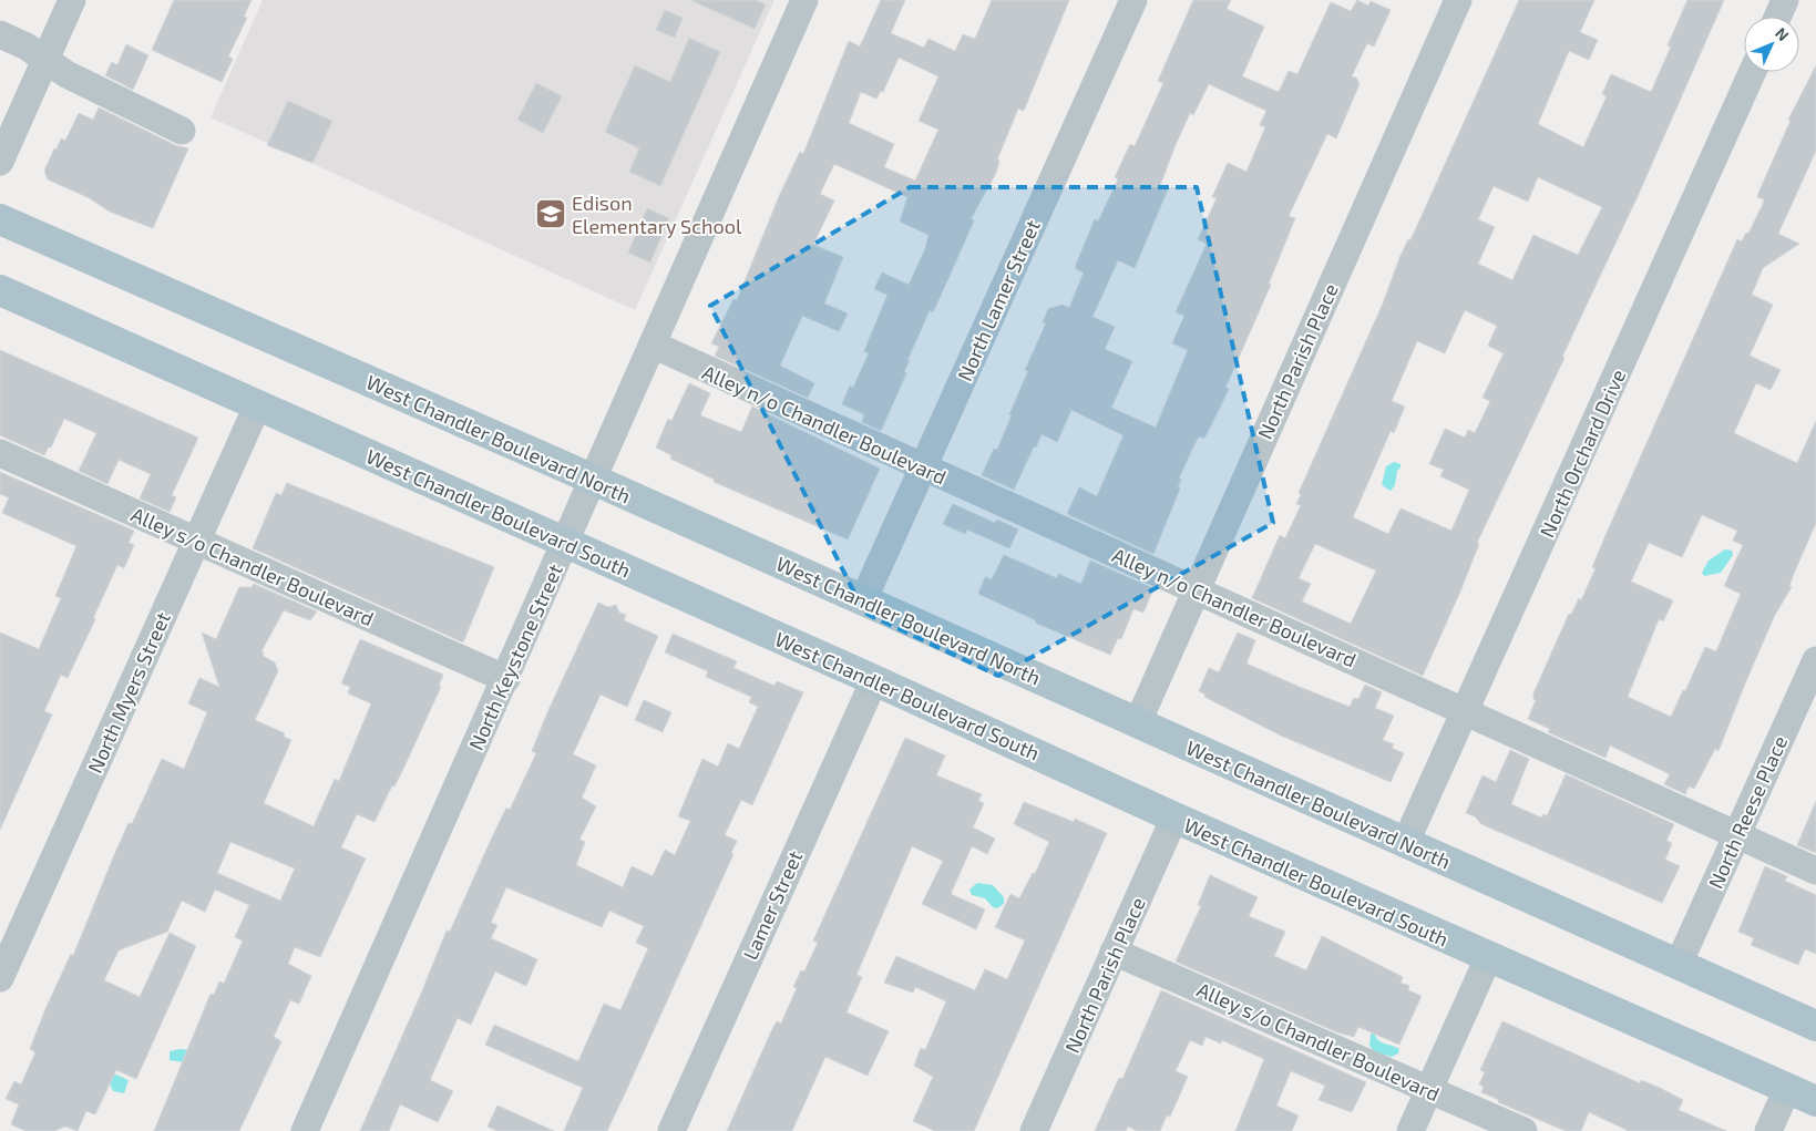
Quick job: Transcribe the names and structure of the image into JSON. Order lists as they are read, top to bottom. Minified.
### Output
{"streets":{"main road":["West Chandler Boulevard North","West Chandler Boulevard South"],"street":["North Lamer Street","North Parish Place","Alley n/o Chandler Boulevard","North Orchard Drive","Alley s/o Chandler Boulevard","North Keystone Street","North Myers Street","North Reese Place","Lamer Street"]},"crossings":[["North Lamer Street","Alley n/o Chandler Boulevard"],["North Lamer Street","West Chandler Boulevard North"],["North Parish Place","Alley n/o Chandler Boulevard"],["North Parish Place","West Chandler Boulevard North"],["North Parish Place","West Chandler Boulevard South"],["North Parish Place","Alley s/o Chandler Boulevard"],["Alley n/o Chandler Boulevard","North Orchard Drive"],["Alley n/o Chandler Boulevard","North Keystone Street"],["Alley n/o Chandler Boulevard","North Reese Place"],["West Chandler Boulevard North","North Orchard Drive"],["West Chandler Boulevard North","North Keystone Street"],["West Chandler Boulevard North","North Reese Place"],["West Chandler Boulevard South","North Keystone Street"],["West Chandler Boulevard South","North Myers Street"],["West Chandler Boulevard South","Lamer Street"],["Alley s/o Chandler Boulevard","North Keystone Street"],["Alley s/o Chandler Boulevard","North Myers Street"]],"places":{"school or university":["Edison Elementary School"]},"north":"top right"}
